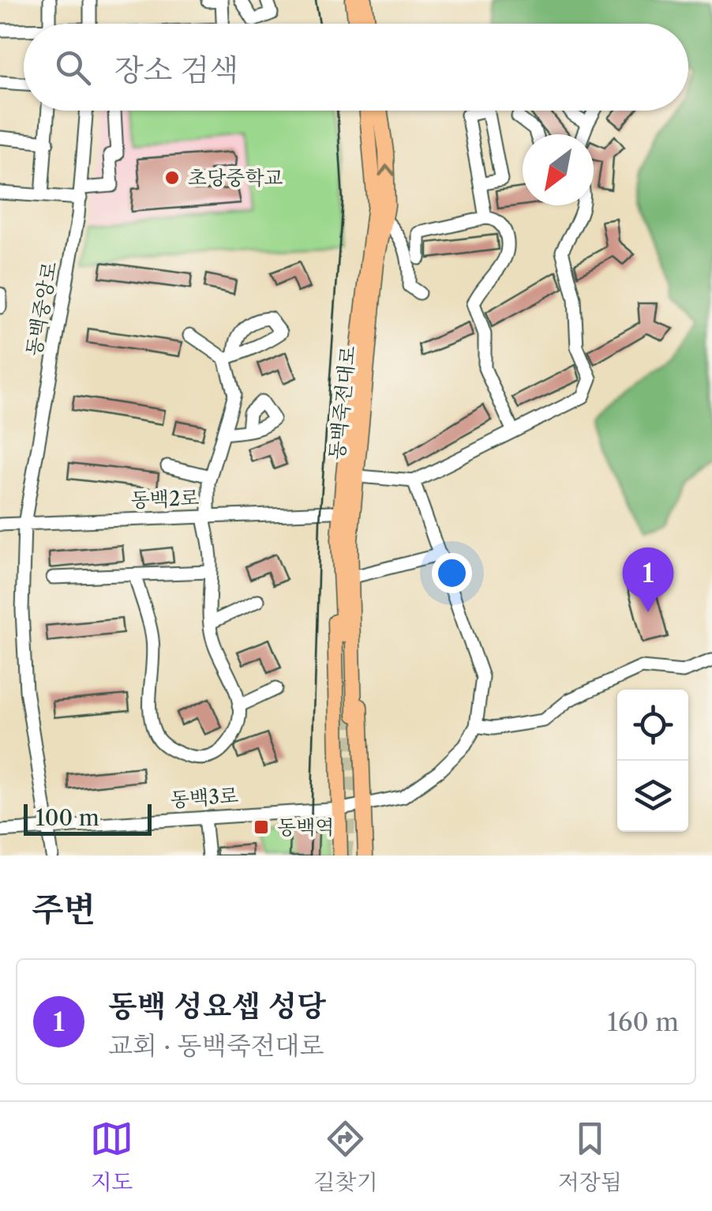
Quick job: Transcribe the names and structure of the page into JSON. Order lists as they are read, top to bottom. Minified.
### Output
{"streets":{"main road":["동백죽전대로"],"street":["동백중앙로","동백2로","동백3로"]},"crossings":[["동백중앙로","동백2로"],["동백중앙로","동백3로"]],"places":{"other":["초당중학교"],"transit":["동백역"]},"scale_bar":"100 m","north":"bottom left","page":{"search":"장소 검색","pins":"1","scale":"100 m","heading":"주변","list":[{"mark":"1","name":"동백 성요셉 성당","note":"교회 · 동백죽전대로","value":"160 m"}],"nav":["지도","길찾기","저장됨"]}}
